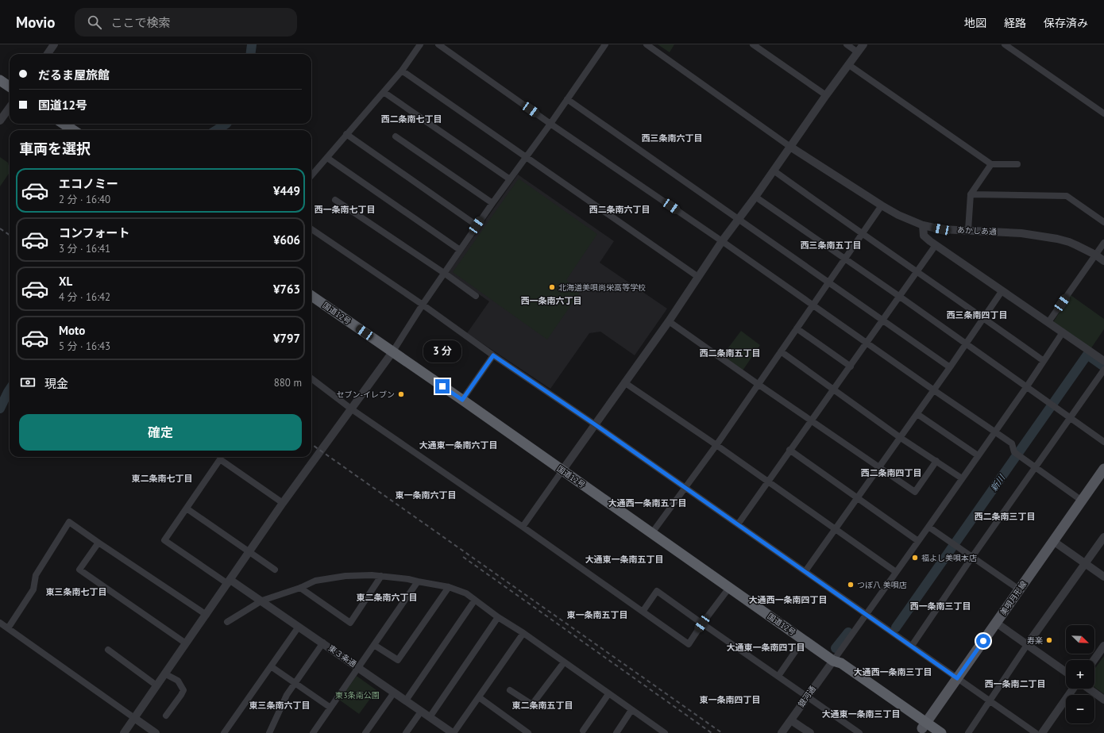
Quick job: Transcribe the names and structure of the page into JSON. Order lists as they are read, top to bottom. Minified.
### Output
{"streets":{"highway":["国道12号"],"main road":["美唄月形線"],"street":["あかしあ通","東３条通","銀河通"]},"crossings":[["国道12号","美唄月形線"],["国道12号","銀河通"]],"districts":["西二条南七丁目","西三条南六丁目","西一条南七丁目","西二条南六丁目","西三条南五丁目","西一条南六丁目","西三条南四丁目","西二条南五丁目","大通東一条南六丁目","西二条南四丁目","東二条南七丁目","東一条南六丁目","大通西一条南五丁目","西二条南三丁目","大通東一条南五丁目","東三条南七丁目","東二条南六丁目","大通西一条南四丁目","西一条南三丁目","東一条南五丁目","大通東一条南四丁目","大通西一条南三丁目","西一条南二丁目","東一条南四丁目","東三条南六丁目","東二条南五丁目","大通東一条南三丁目"],"water":["新川"],"parks":["東3条南公園"],"places":["北海道美唄尚栄高等学校","セブン-イレブン","福よし美唄本店","つぼ八 美唄店","寿楽"],"north":"bottom right","page":{"header":"Movio","search":"ここで検索","nav":["地図","経路","保存済み"],"banner":["だるま屋旅館","国道12号"],"heading":"車両を選択","list":[{"name":"エコノミー","note":"2 分 · 16:40","value":"¥449"},{"name":"コンフォート","note":"3 分 · 16:41","value":"¥606"},{"name":"XL","note":"4 分 · 16:42","value":"¥763"},{"name":"Moto","note":"5 分 · 16:43","value":"¥797"}],"bubble":"3 分","pay":["現金","880 m"],"buttons":"確定","map_buttons":["+","−"]}}
